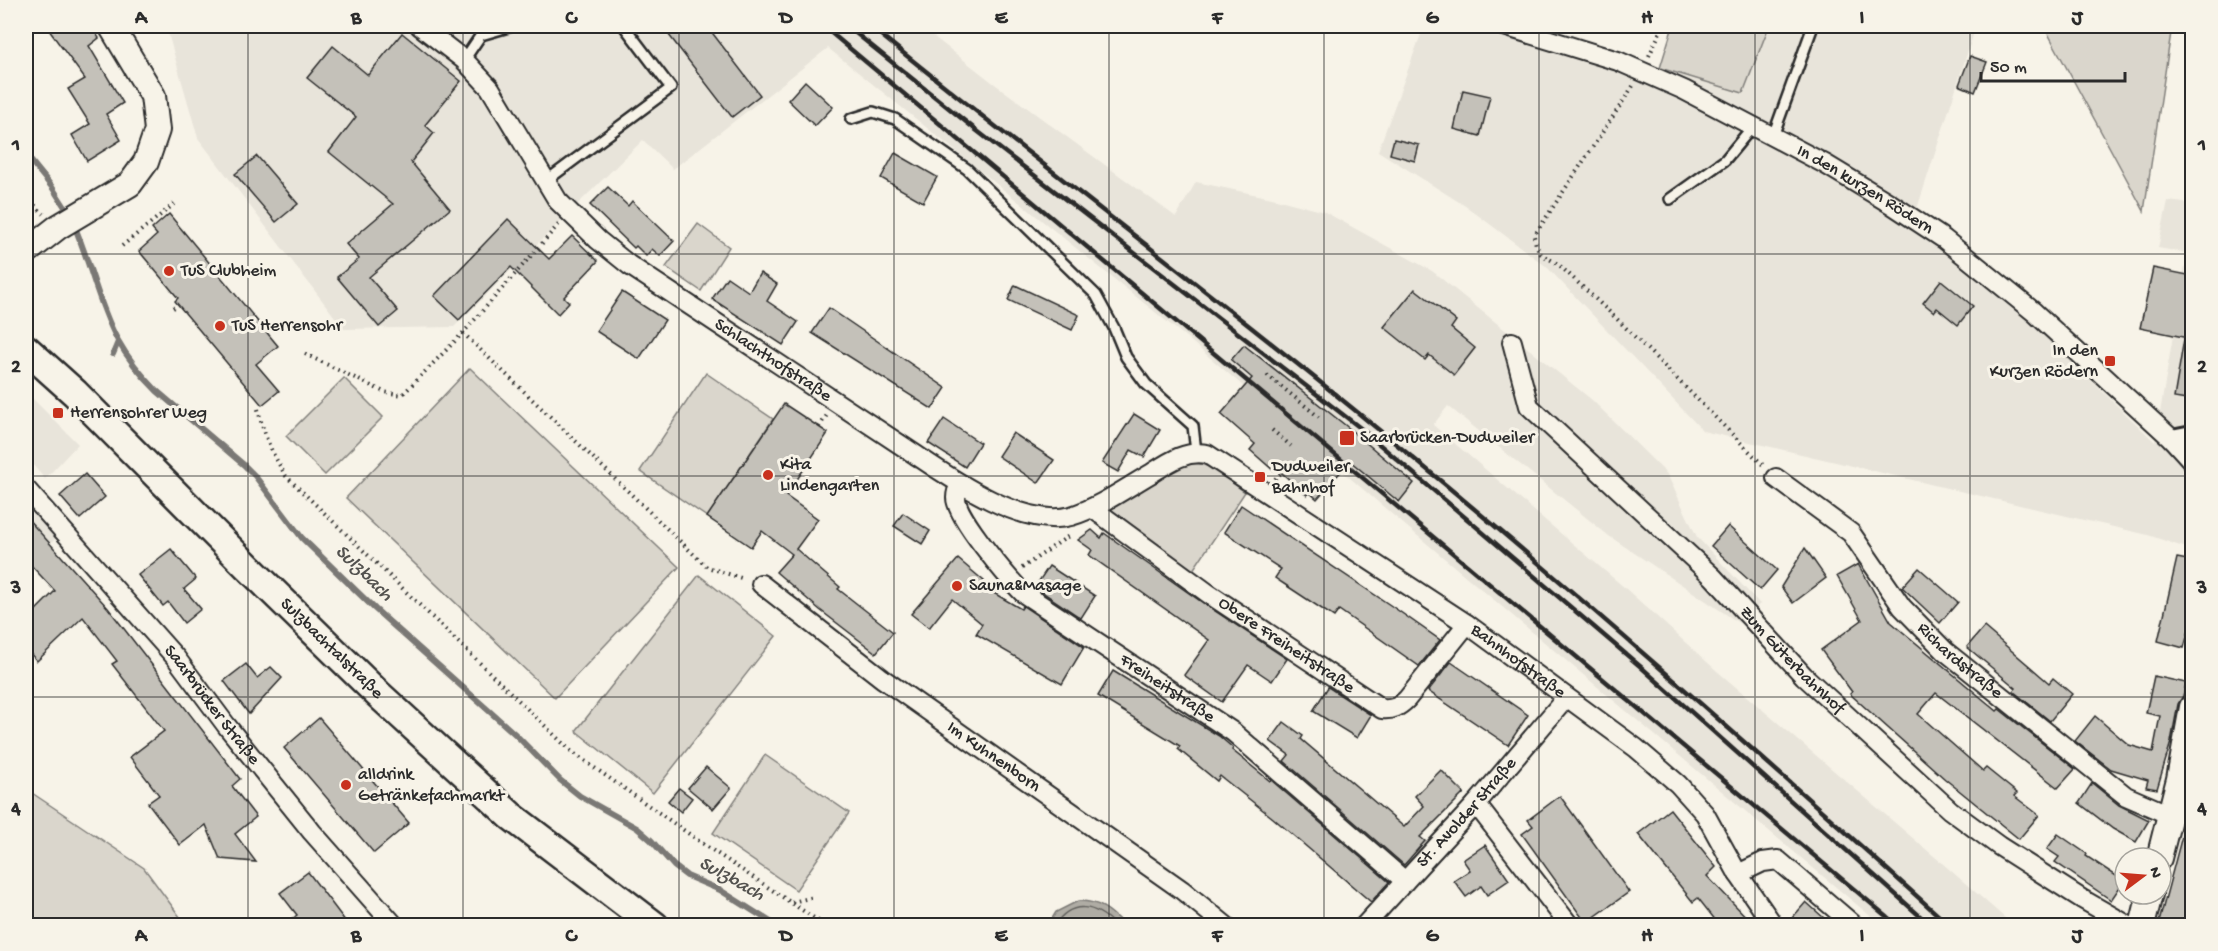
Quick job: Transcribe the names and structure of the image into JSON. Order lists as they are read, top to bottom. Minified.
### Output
{"streets":{"main road":["Sulzbachtalstraße"],"street":["In den kurzen Rödern","Schlachthofstraße","Obere Freiheitstraße","Zum Güterbahnhof","Richardstraße","Bahnhofstraße","Freiheitstraße","Saarbrücker Straße","Im Kuhnenborn","St. Avolder Straße"]},"crossings":[["Schlachthofstraße","Obere Freiheitstraße"],["Schlachthofstraße","Bahnhofstraße"],["Schlachthofstraße","Freiheitstraße"],["Obere Freiheitstraße","Bahnhofstraße"],["Bahnhofstraße","St. Avolder Straße"],["Freiheitstraße","St. Avolder Straße"]],"water":["Sulzbach"],"places":{"other":["TuS Clubheim","TuS Herrensohr","Kita Lindengarten","Sauna&Masage","alldrink Getränkefachmarkt"],"transit":["In den Kurzen Rödern","Herrensohrer Weg","Saarbrücken-Dudweiler","Dudweiler Bahnhof"]},"scale_bar":"50 m","north":"right","grid":{"columns":["A","B","C","D","E","F","G","H","I","J"],"rows":["1","2","3","4"]}}
